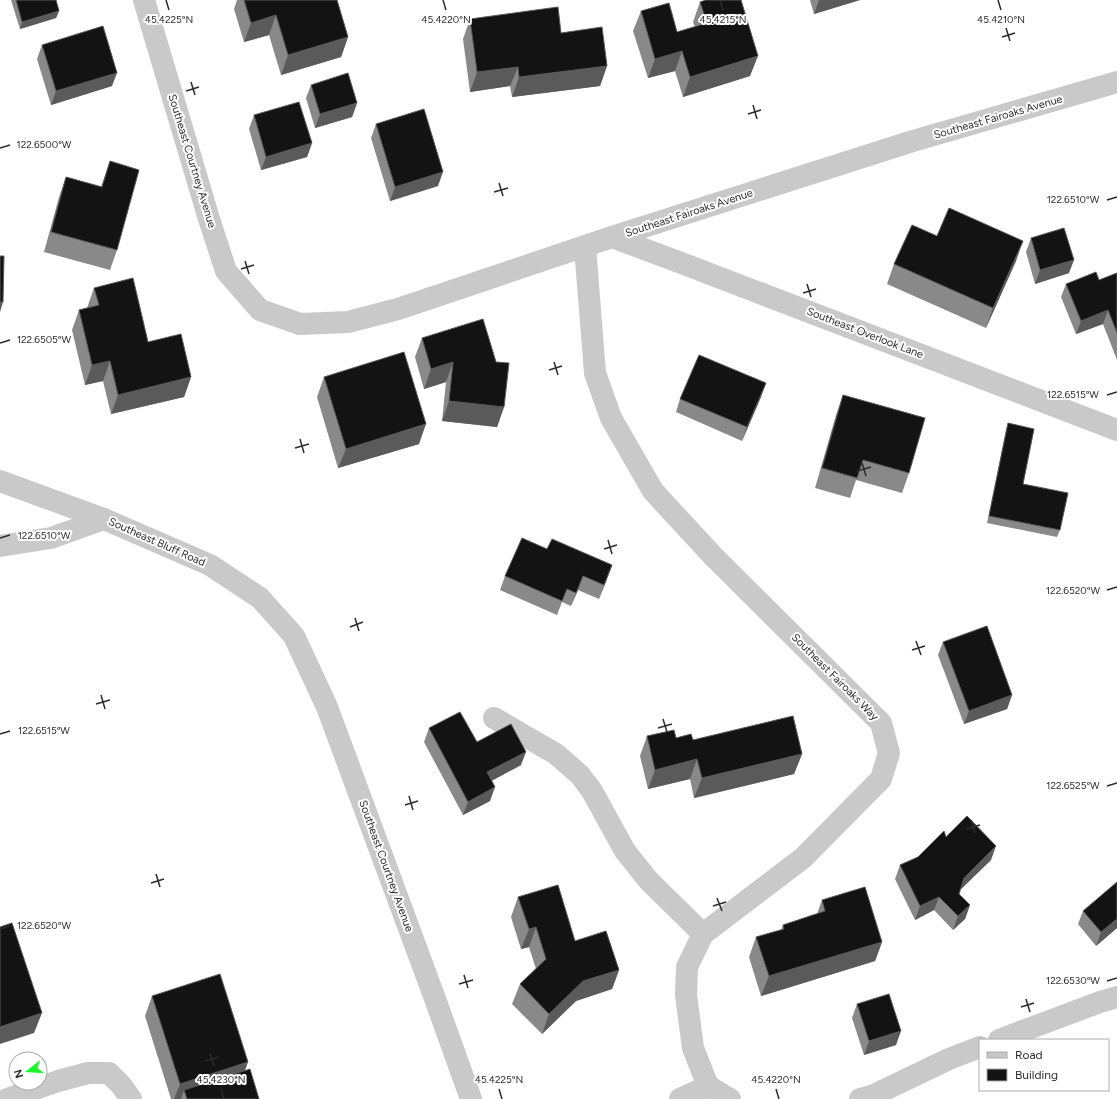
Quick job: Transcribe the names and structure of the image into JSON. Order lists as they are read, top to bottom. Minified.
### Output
{"streets":{"street":["Southeast Fairoaks Avenue","Southeast Courtney Avenue","Southeast Overlook Lane","Southeast Bluff Road","Southeast Fairoaks Way"]},"crossings":[["Southeast Fairoaks Avenue","Southeast Courtney Avenue"],["Southeast Fairoaks Avenue","Southeast Overlook Lane"],["Southeast Fairoaks Avenue","Southeast Fairoaks Way"],["Southeast Courtney Avenue","Southeast Bluff Road"]],"legend":["Road","Building"],"north":"left","coordinates":["45.4225°N","45.4220°N","45.4215°N","45.4210°N","122.6500°W","122.6510°W","122.6505°W","122.6515°W","122.6520°W","122.6525°W","122.6530°W","45.4230°N"]}
